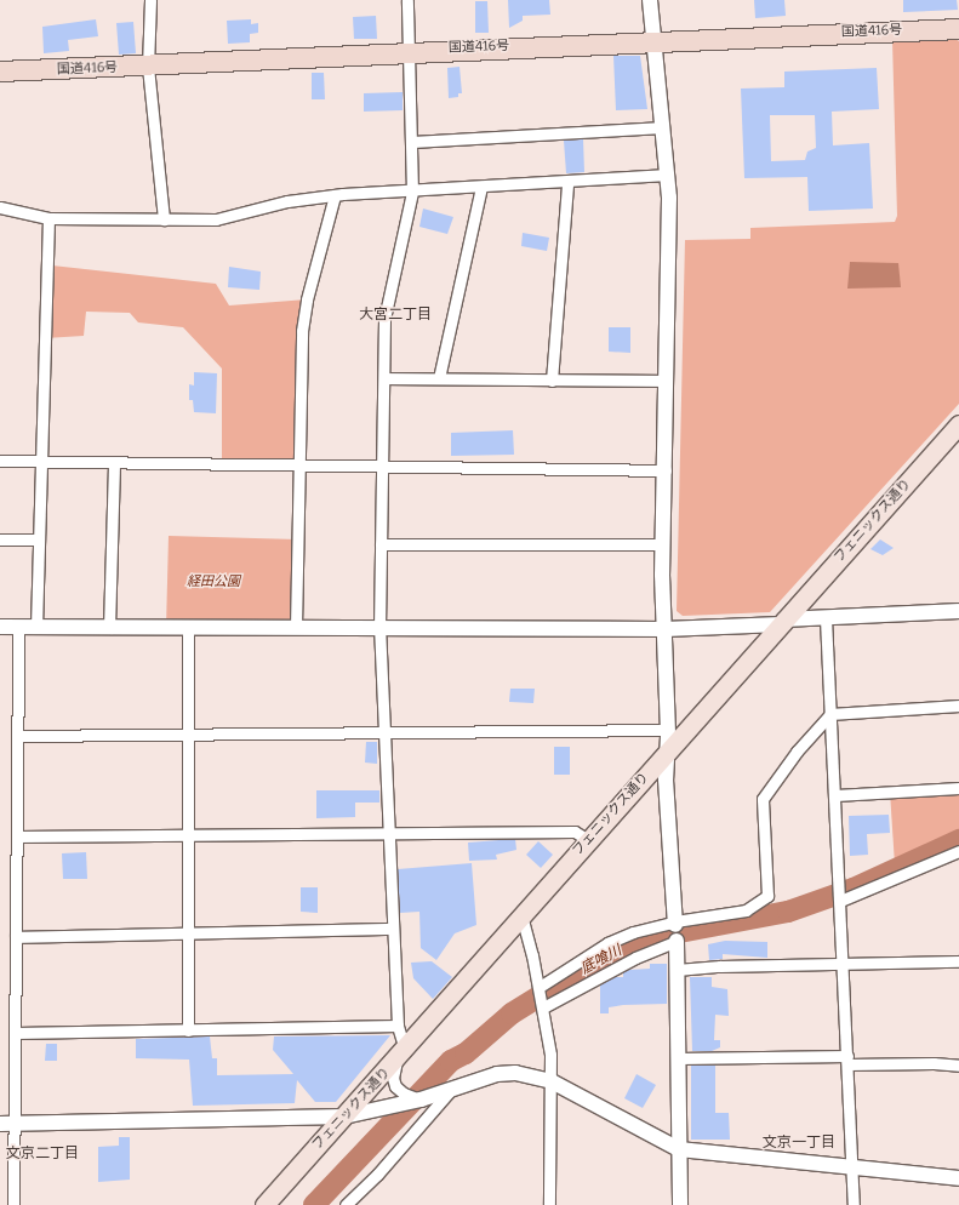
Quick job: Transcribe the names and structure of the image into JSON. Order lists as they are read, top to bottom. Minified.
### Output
{"streets":{"highway":["国道416号"],"main road":["フェニックス通り"]},"districts":["大宮二丁目","文京一丁目","文京二丁目"],"water":["底喰川"],"parks":["経田公園"]}
